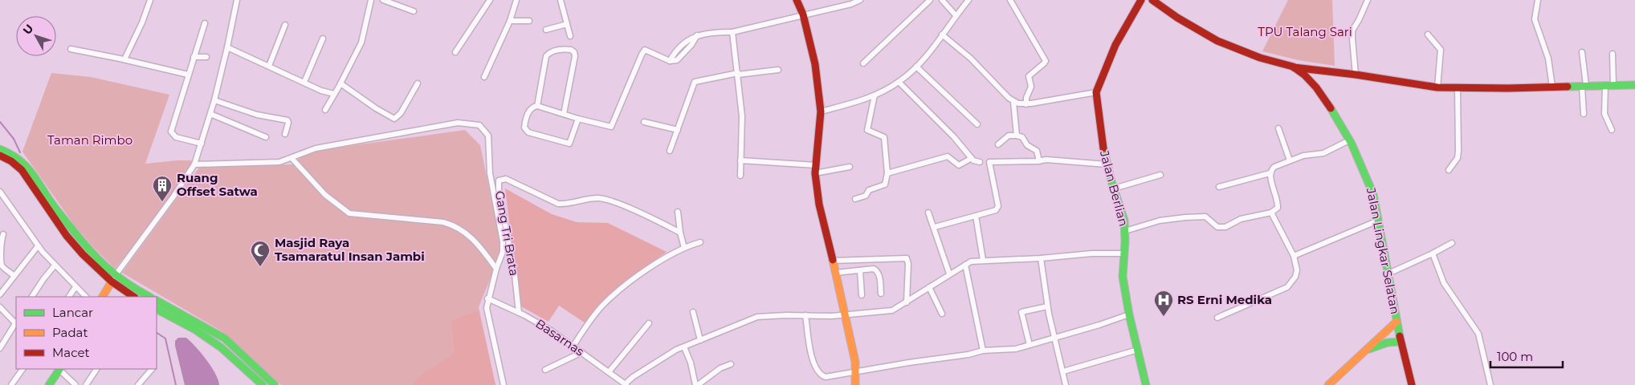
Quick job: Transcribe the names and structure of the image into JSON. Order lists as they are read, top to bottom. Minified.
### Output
{"streets":{"main road":["Jalan Berlian","Jalan Lingkar Selatan"],"street":["Gang Tri Brata","Basarnas"]},"crossings":[["Gang Tri Brata","Basarnas"]],"parks":["TPU Talang Sari","Taman Rimbo"],"places":{"building":["Ruang Offset Satwa"],"mosque":["Masjid Raya Tsamaratul Insan Jambi"],"hospital":["RS Erni Medika"]},"legend":["Lancar","Padat","Macet"],"scale_bar":"100 m","north":"top left"}
